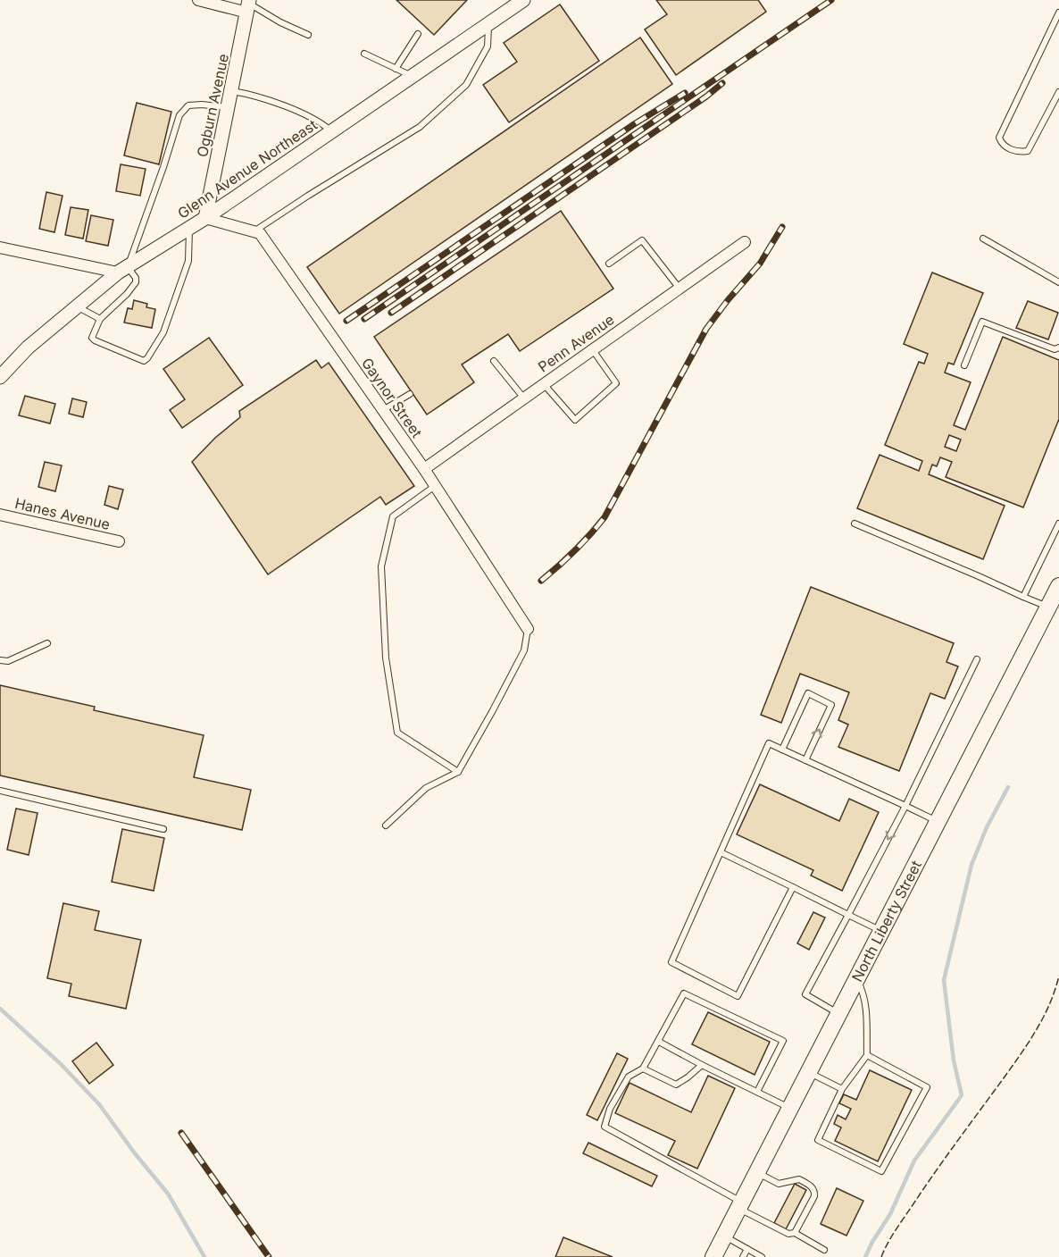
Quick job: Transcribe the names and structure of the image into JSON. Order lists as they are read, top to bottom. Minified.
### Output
{"streets":{"main road":["North Liberty Street"],"street":["Ogburn Avenue","Glenn Avenue Northeast","Penn Avenue","Gaynor Street","Hanes Avenue"]},"crossings":[["Ogburn Avenue","Glenn Avenue Northeast"],["Penn Avenue","Gaynor Street"]]}
